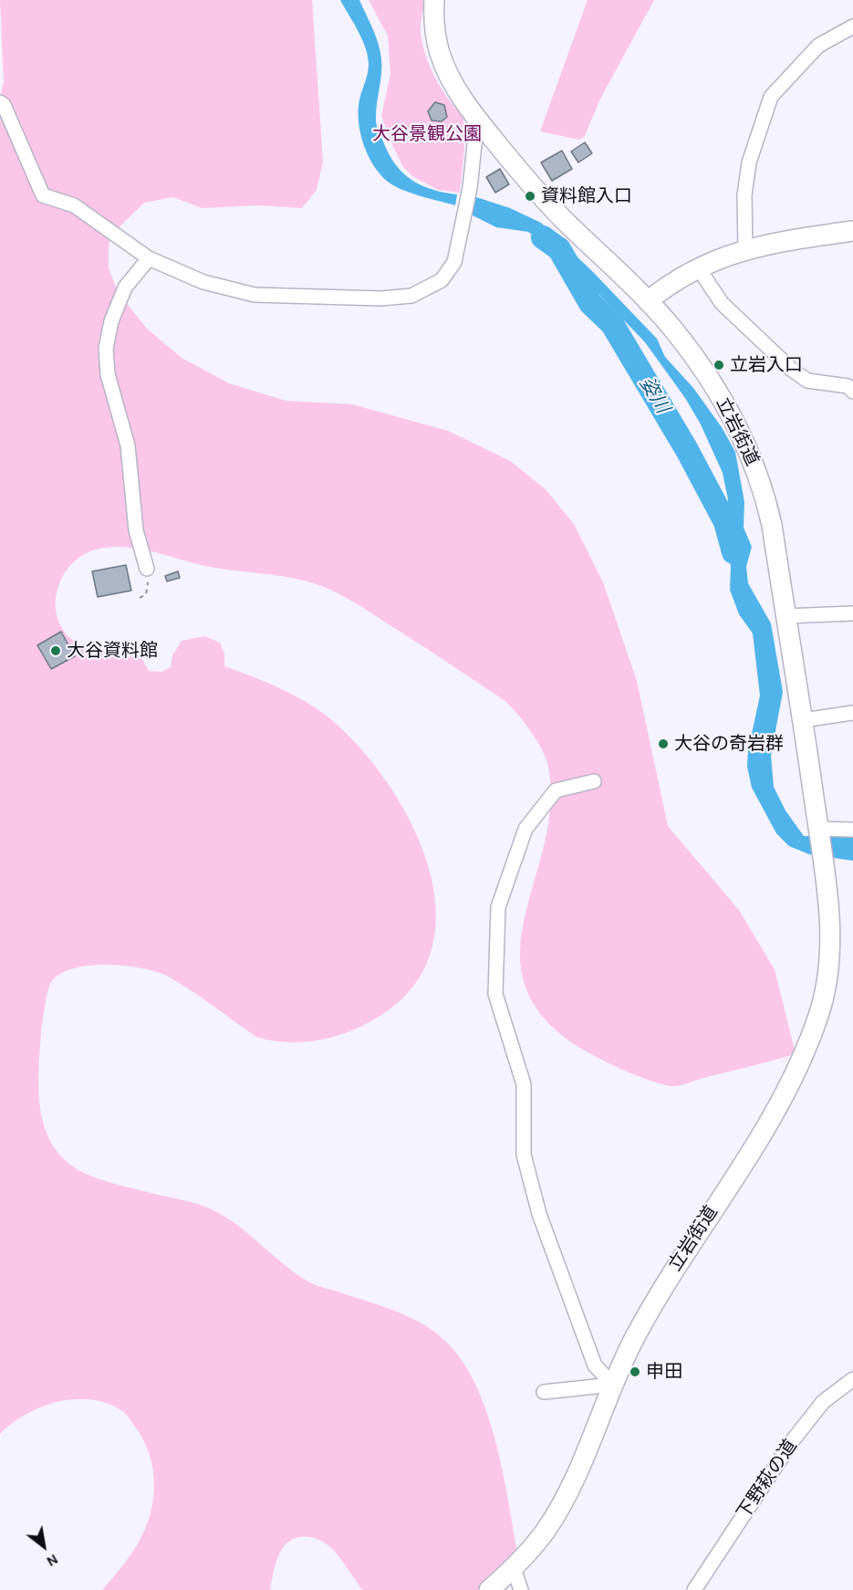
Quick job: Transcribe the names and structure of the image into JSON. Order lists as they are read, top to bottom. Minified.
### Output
{"streets":{"street":["立岩街道","下野萩の道"]},"water":["姿川"],"parks":["大谷景観公園"],"places":["資料館入口","立岩入口","大谷資料館","大谷の奇岩群","申田"],"north":"bottom right"}
